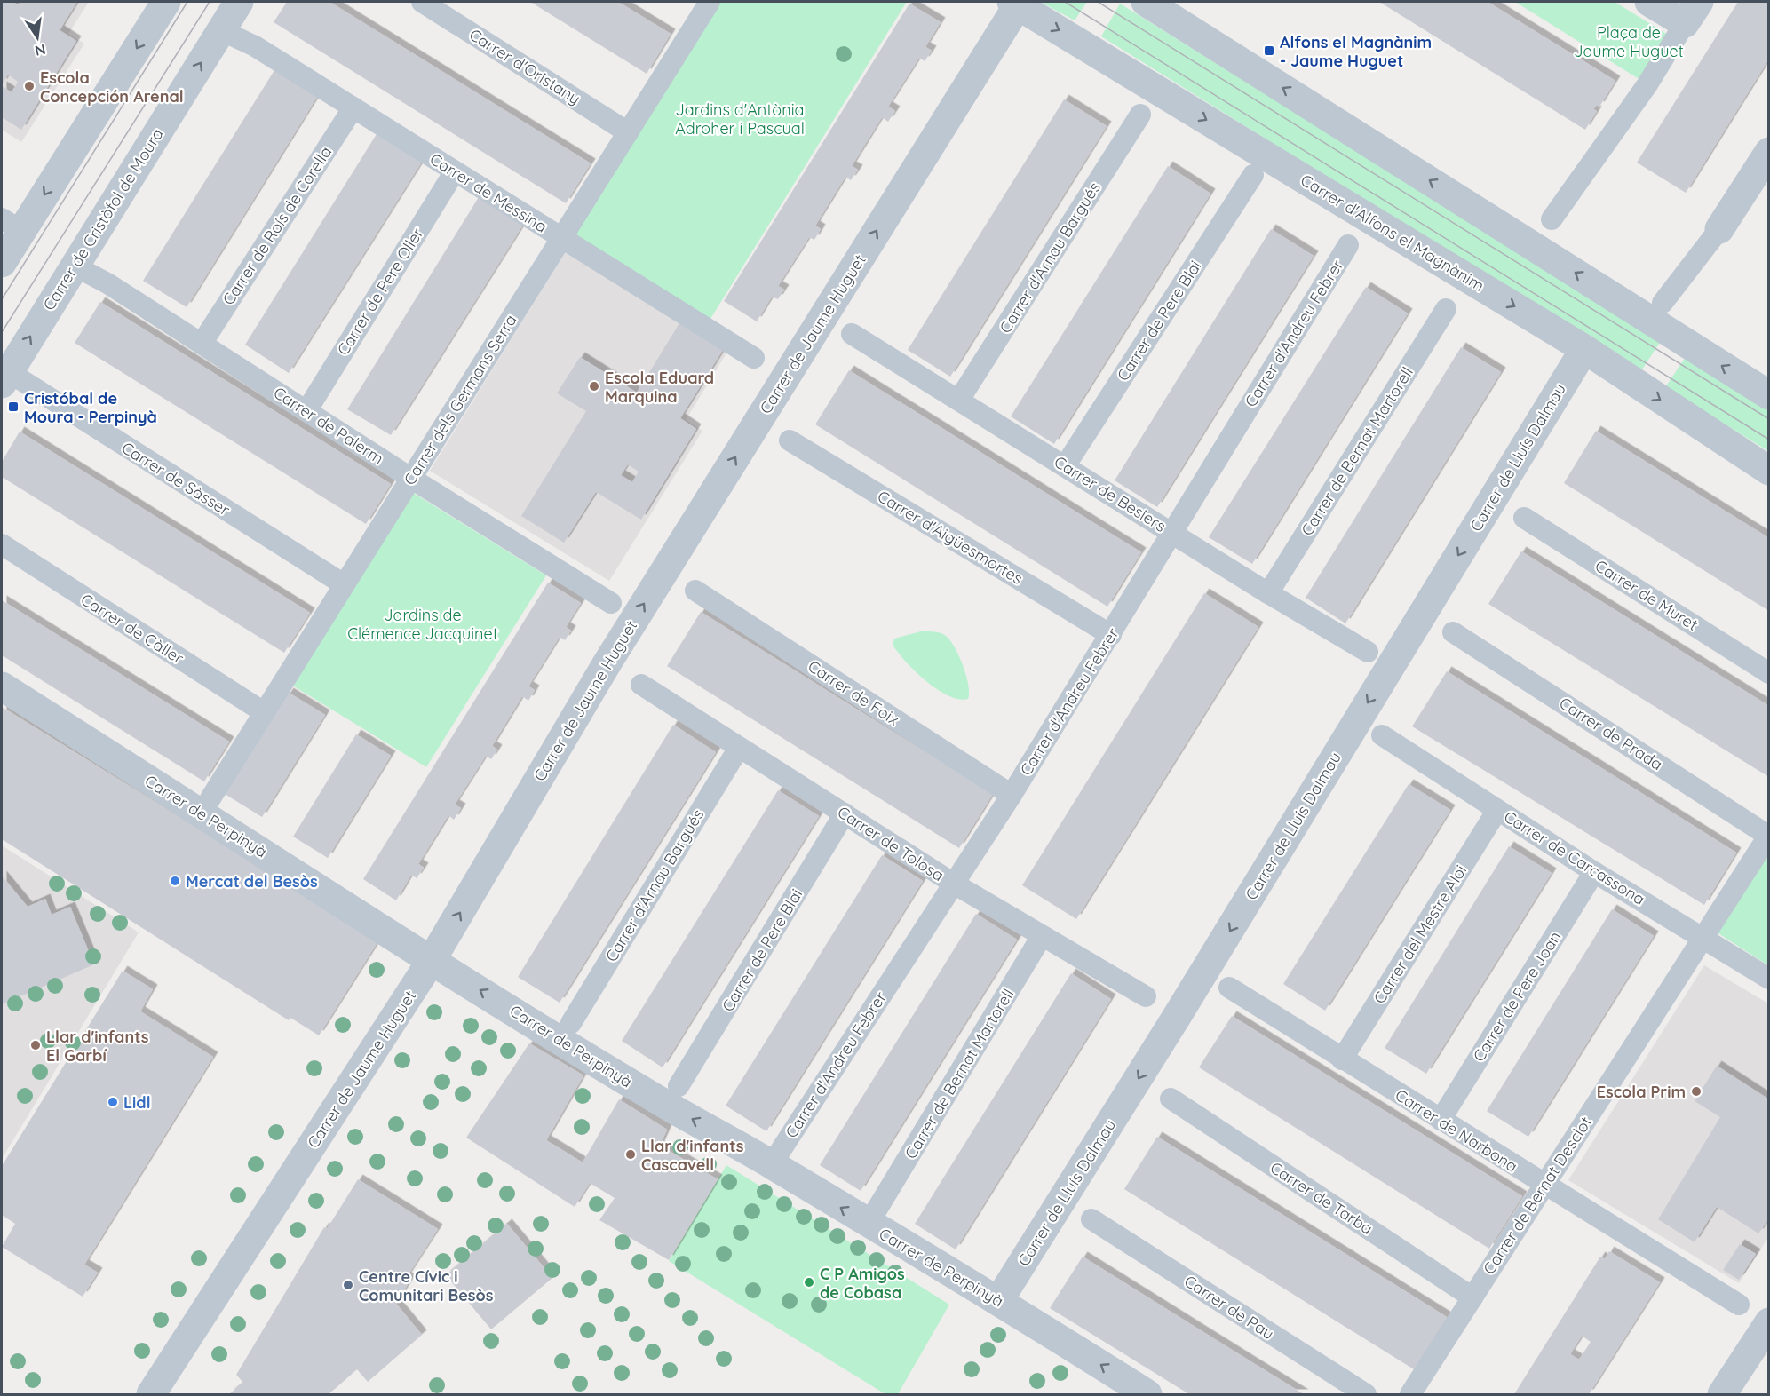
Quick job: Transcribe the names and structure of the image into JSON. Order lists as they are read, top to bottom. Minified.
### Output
{"streets":{"street":["Carrer d'Oristany","Carrer de Messina","Carrer de Cristòfol de Moura","Carrer de Roís de Corella","Carrer d'Alfons el Magnànim","Carrer d'Arnau Bargués","Carrer de Pere Oller","Carrer de Pere Blai","Carrer d'Andreu Febrer","Carrer de Jaume Huguet","Carrer dels Germans Serra","Carrer de Palerm","Carrer de Bernat Martorell","Carrer de Lluís Dalmau","Carrer de Sàsser","Carrer de Besiers","Carrer d'Aigüesmortes","Carrer de Muret","Carrer de Càller","Carrer de Foix","Carrer de Prada","Carrer de Perpinyà","Carrer de Tolosa","Carrer de Carcassona","Carrer del Mestre Aloi","Carrer de Pere Joan","Carrer de Narbona","Carrer de Bernat Desclot","Carrer de Tarba","Carrer de Pau"]},"crossings":[["Carrer d'Oristany","Carrer dels Germans Serra"],["Carrer de Messina","Carrer de Cristòfol de Moura"],["Carrer de Messina","Carrer de Roís de Corella"],["Carrer de Messina","Carrer de Pere Oller"],["Carrer de Messina","Carrer dels Germans Serra"],["Carrer de Cristòfol de Moura","Carrer de Palerm"],["Carrer de Cristòfol de Moura","Carrer de Sàsser"],["Carrer de Roís de Corella","Carrer de Palerm"],["Carrer d'Alfons el Magnànim","Carrer de Jaume Huguet"],["Carrer d'Alfons el Magnànim","Carrer de Lluís Dalmau"],["Carrer d'Arnau Bargués","Carrer de Besiers"],["Carrer d'Arnau Bargués","Carrer de Tolosa"],["Carrer de Pere Oller","Carrer de Palerm"],["Carrer de Pere Blai","Carrer de Besiers"],["Carrer de Pere Blai","Carrer de Tolosa"],["Carrer d'Andreu Febrer","Carrer de Besiers"],["Carrer d'Andreu Febrer","Carrer d'Aigüesmortes"],["Carrer d'Andreu Febrer","Carrer de Foix"],["Carrer d'Andreu Febrer","Carrer de Tolosa"],["Carrer de Jaume Huguet","Carrer de Perpinyà"],["Carrer dels Germans Serra","Carrer de Palerm"],["Carrer dels Germans Serra","Carrer de Sàsser"],["Carrer dels Germans Serra","Carrer de Càller"],["Carrer de Bernat Martorell","Carrer de Besiers"],["Carrer de Bernat Martorell","Carrer de Tolosa"],["Carrer de Lluís Dalmau","Carrer de Perpinyà"],["Carrer de Prada","Carrer de Bernat Desclot"],["Carrer de Carcassona","Carrer del Mestre Aloi"],["Carrer de Carcassona","Carrer de Pere Joan"],["Carrer de Carcassona","Carrer de Bernat Desclot"],["Carrer del Mestre Aloi","Carrer de Narbona"],["Carrer de Pere Joan","Carrer de Narbona"],["Carrer de Narbona","Carrer de Bernat Desclot"],["Carrer de Bernat Desclot","Carrer de Tarba"]],"one_way":["Carrer de Jaume Huguet","Carrer de Lluís Dalmau","Carrer de Perpinyà"],"parks":["Plaça de Jaume Huguet","Jardins d'Antònia Adroher i Pascual","Jardins de Clémence Jacquinet"],"places":{"transit":["Alfons el Magnànim - Jaume Huguet","Cristóbal de Moura - Perpinyà"],"other":["Escola Concepción Arenal","Escola Eduard Marquina","Mercat del Besòs","Llar d'infants El Garbí","Escola Prim","Lidl","Llar d'infants Cascavell","C P Amigos de Cobasa","Centre Cívic i Comunitari Besòs"]},"north":"bottom"}
